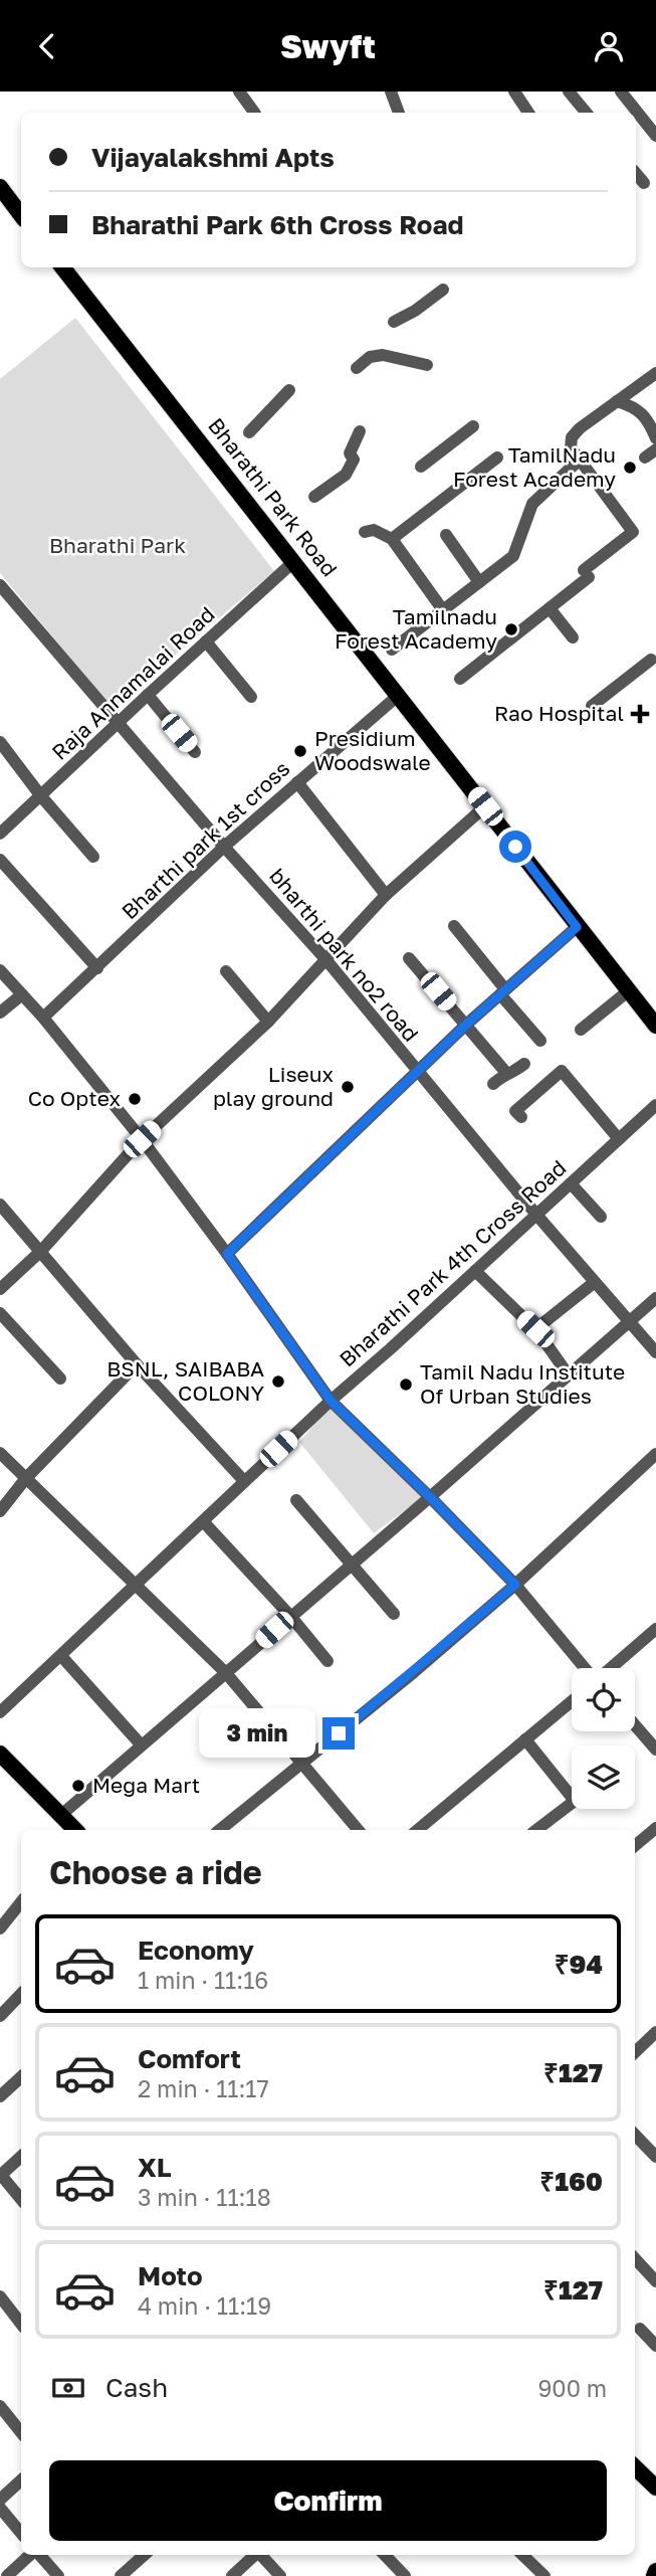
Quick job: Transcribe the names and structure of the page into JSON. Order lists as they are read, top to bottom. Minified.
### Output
{"streets":{"main road":["Bharathi Park Road"],"street":["Raja Annamalai Road","Bharthi park 1st cross","bharthi park no2 road","Bharathi Park 4th Cross Road"]},"crossings":[["Bharathi Park Road","Raja Annamalai Road"],["Bharathi Park Road","Bharthi park 1st cross"],["Raja Annamalai Road","bharthi park no2 road"],["Bharthi park 1st cross","bharthi park no2 road"],["bharthi park no2 road","Bharathi Park 4th Cross Road"]],"parks":["Bharathi Park"],"places":{"other":["TamilNadu Forest Academy","Tamilnadu Forest Academy","Presidium Woodswale","Liseux play ground","Co Optex","BSNL, SAIBABA COLONY","Tamil Nadu Institute Of Urban Studies","Mega Mart"],"health":["Rao Hospital"]},"page":{"header":"Swyft","banner":["Vijayalakshmi Apts","Bharathi Park 6th Cross Road"],"bubble":"3 min","heading":"Choose a ride","list":[{"name":"Economy","note":"1 min · 11:16","value":"₹94"},{"name":"Comfort","note":"2 min · 11:17","value":"₹127"},{"name":"XL","note":"3 min · 11:18","value":"₹160"},{"name":"Moto","note":"4 min · 11:19","value":"₹127"}],"pay":["Cash","900 m"],"buttons":"Confirm"}}
